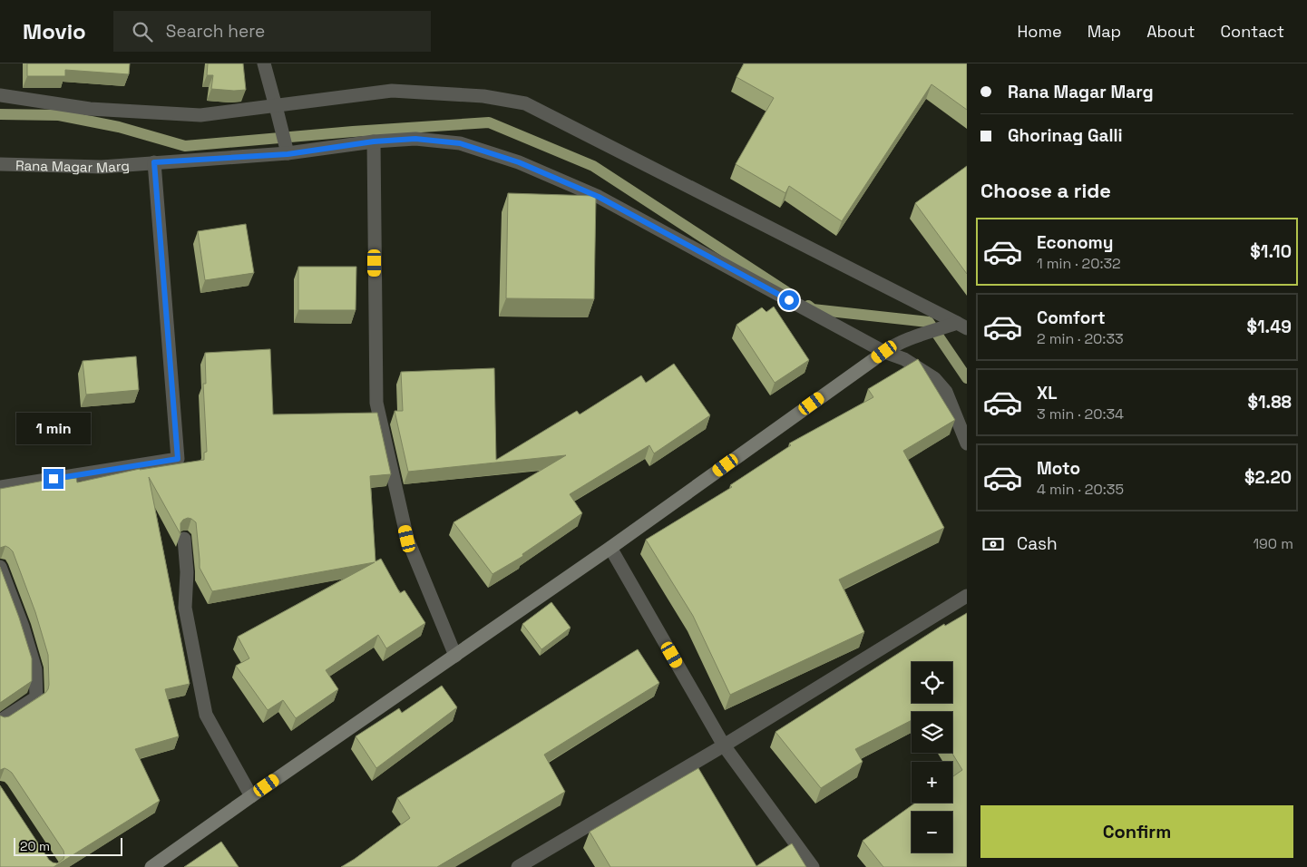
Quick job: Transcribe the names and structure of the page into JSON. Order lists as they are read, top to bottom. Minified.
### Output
{"streets":{"street":["Rana Magar Marg"]},"scale_bar":"20 m","page":{"header":"Movio","search":"Search here","nav":["Home","Map","About","Contact"],"banner":["Rana Magar Marg","Ghorinag Galli"],"heading":"Choose a ride","list":[{"name":"Economy","note":"1 min · 20:32","value":"$1.10"},{"name":"Comfort","note":"2 min · 20:33","value":"$1.49"},{"name":"XL","note":"3 min · 20:34","value":"$1.88"},{"name":"Moto","note":"4 min · 20:35","value":"$2.20"}],"bubble":"1 min","pay":["Cash","190 m"],"map_buttons":["+","−"],"buttons":"Confirm","scale":"20 m"}}
